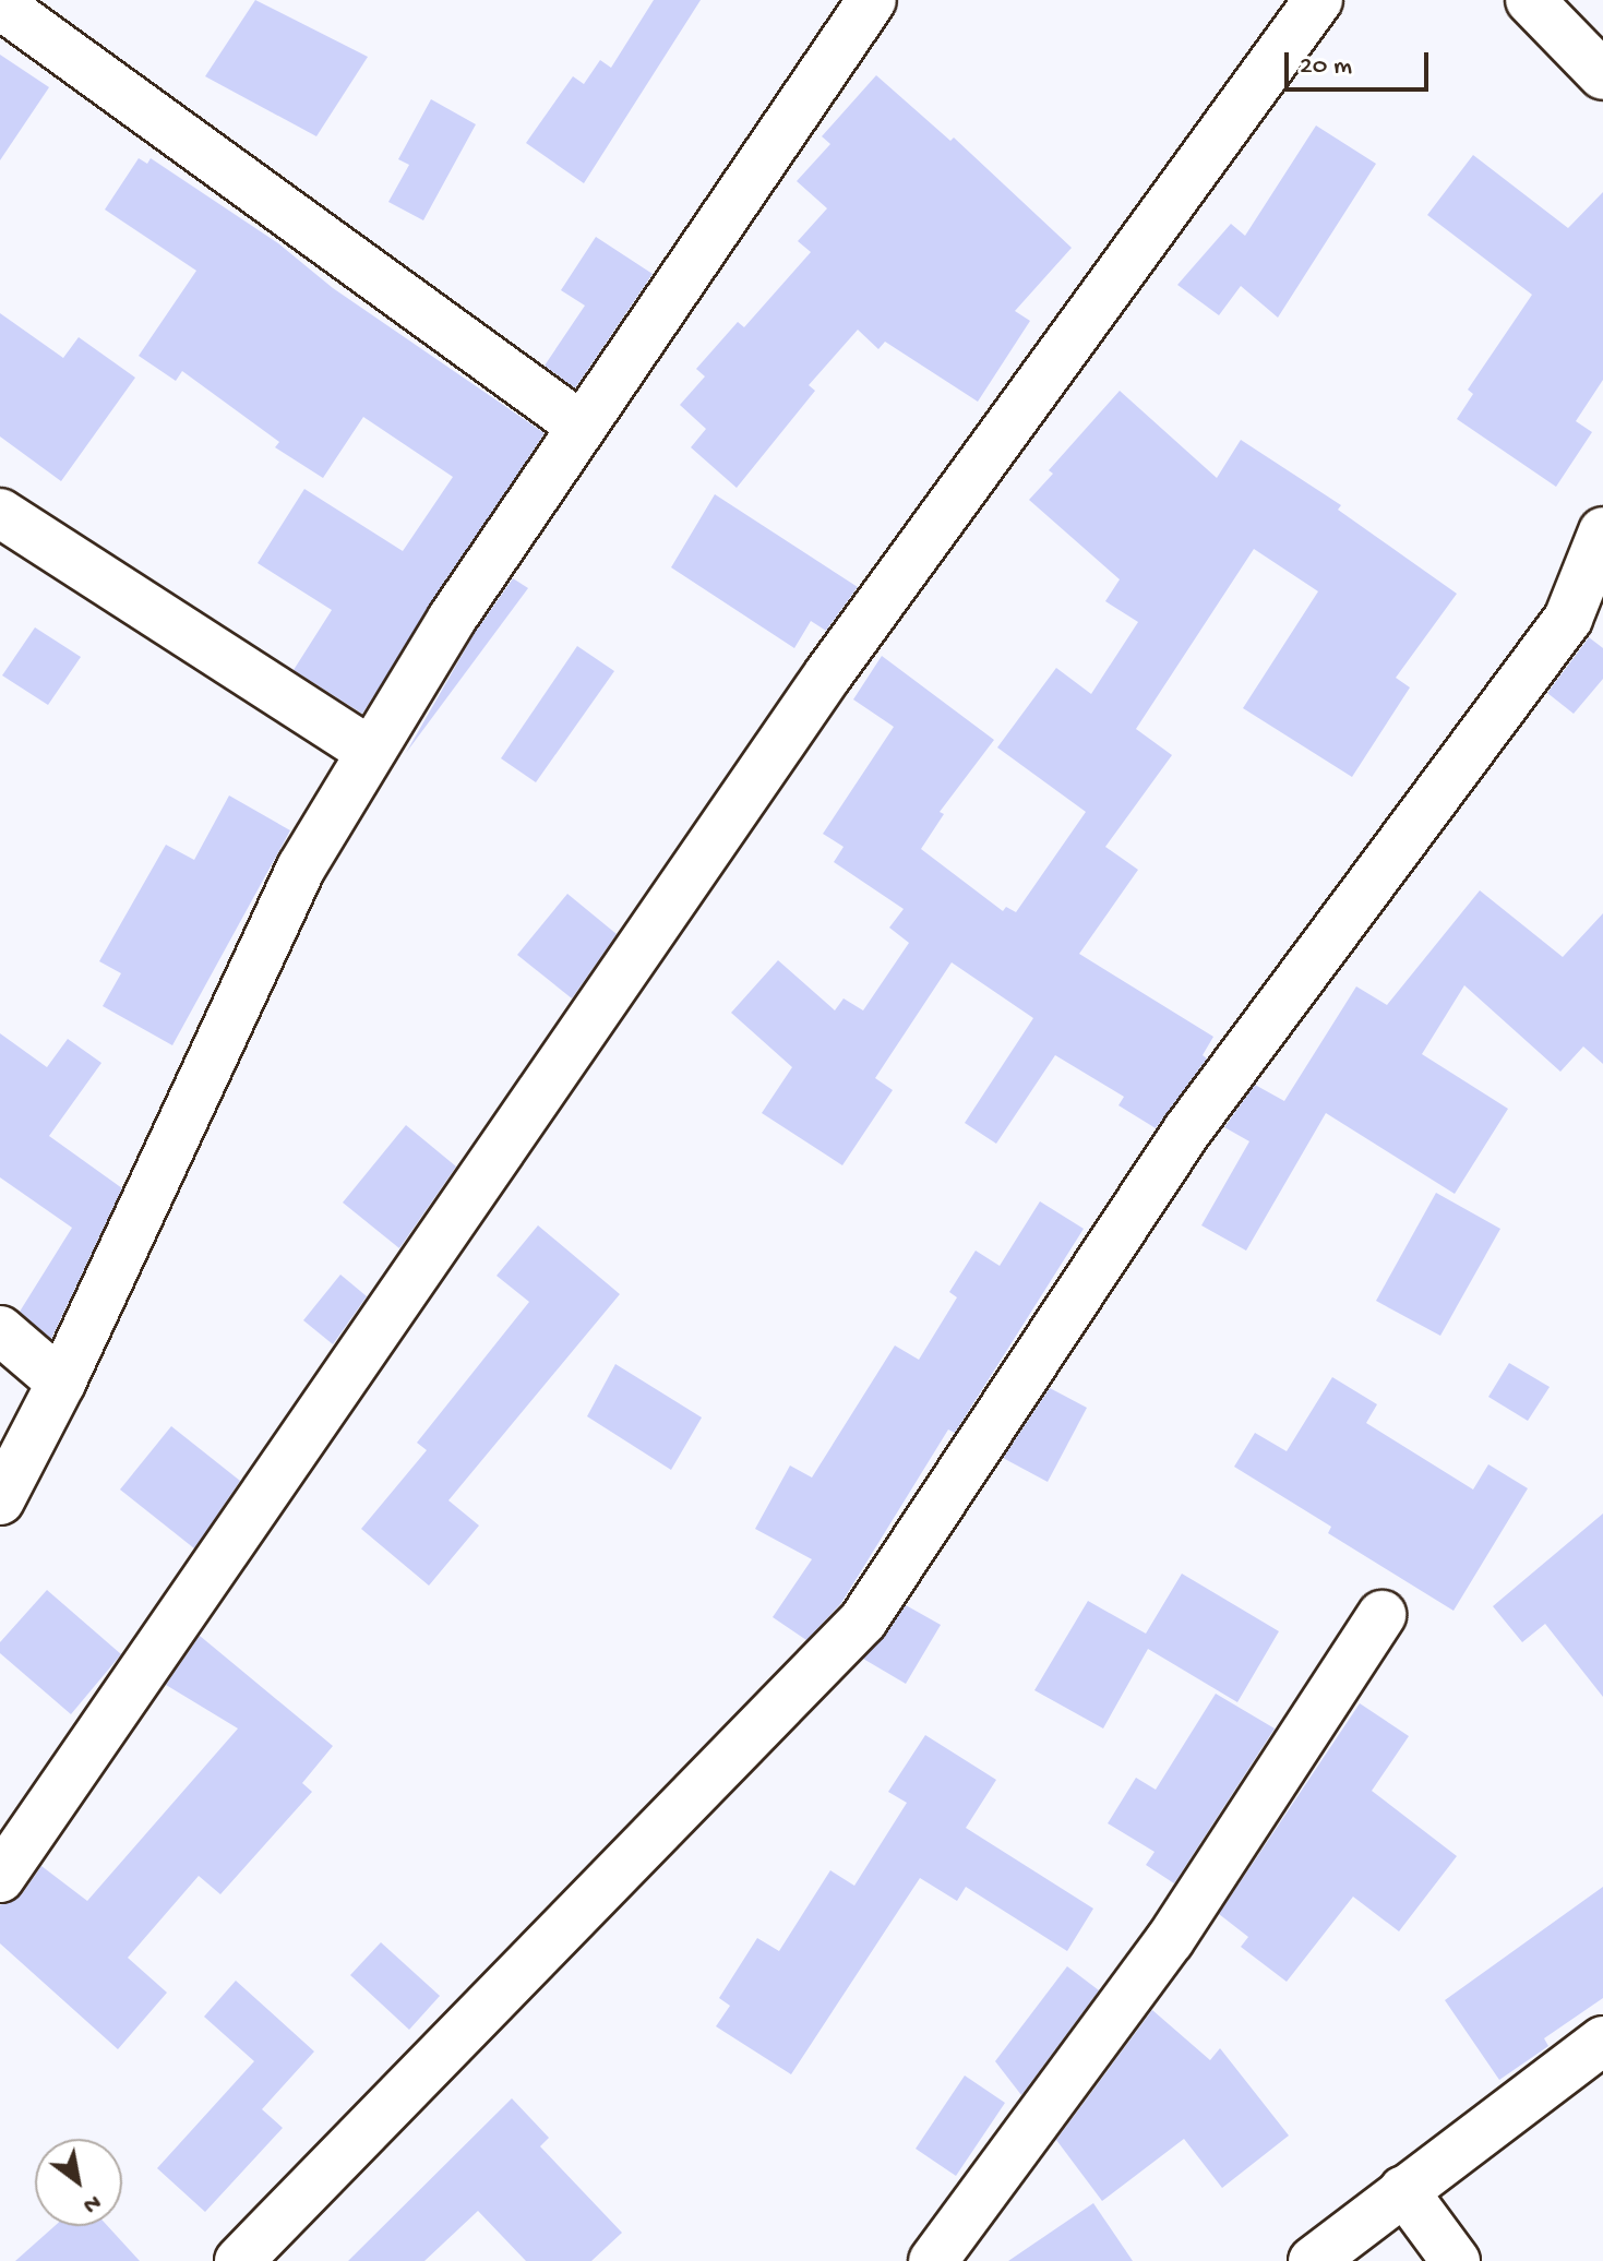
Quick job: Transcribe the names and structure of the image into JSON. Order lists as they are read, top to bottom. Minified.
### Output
{"scale_bar":"20 m","north":"bottom right"}
